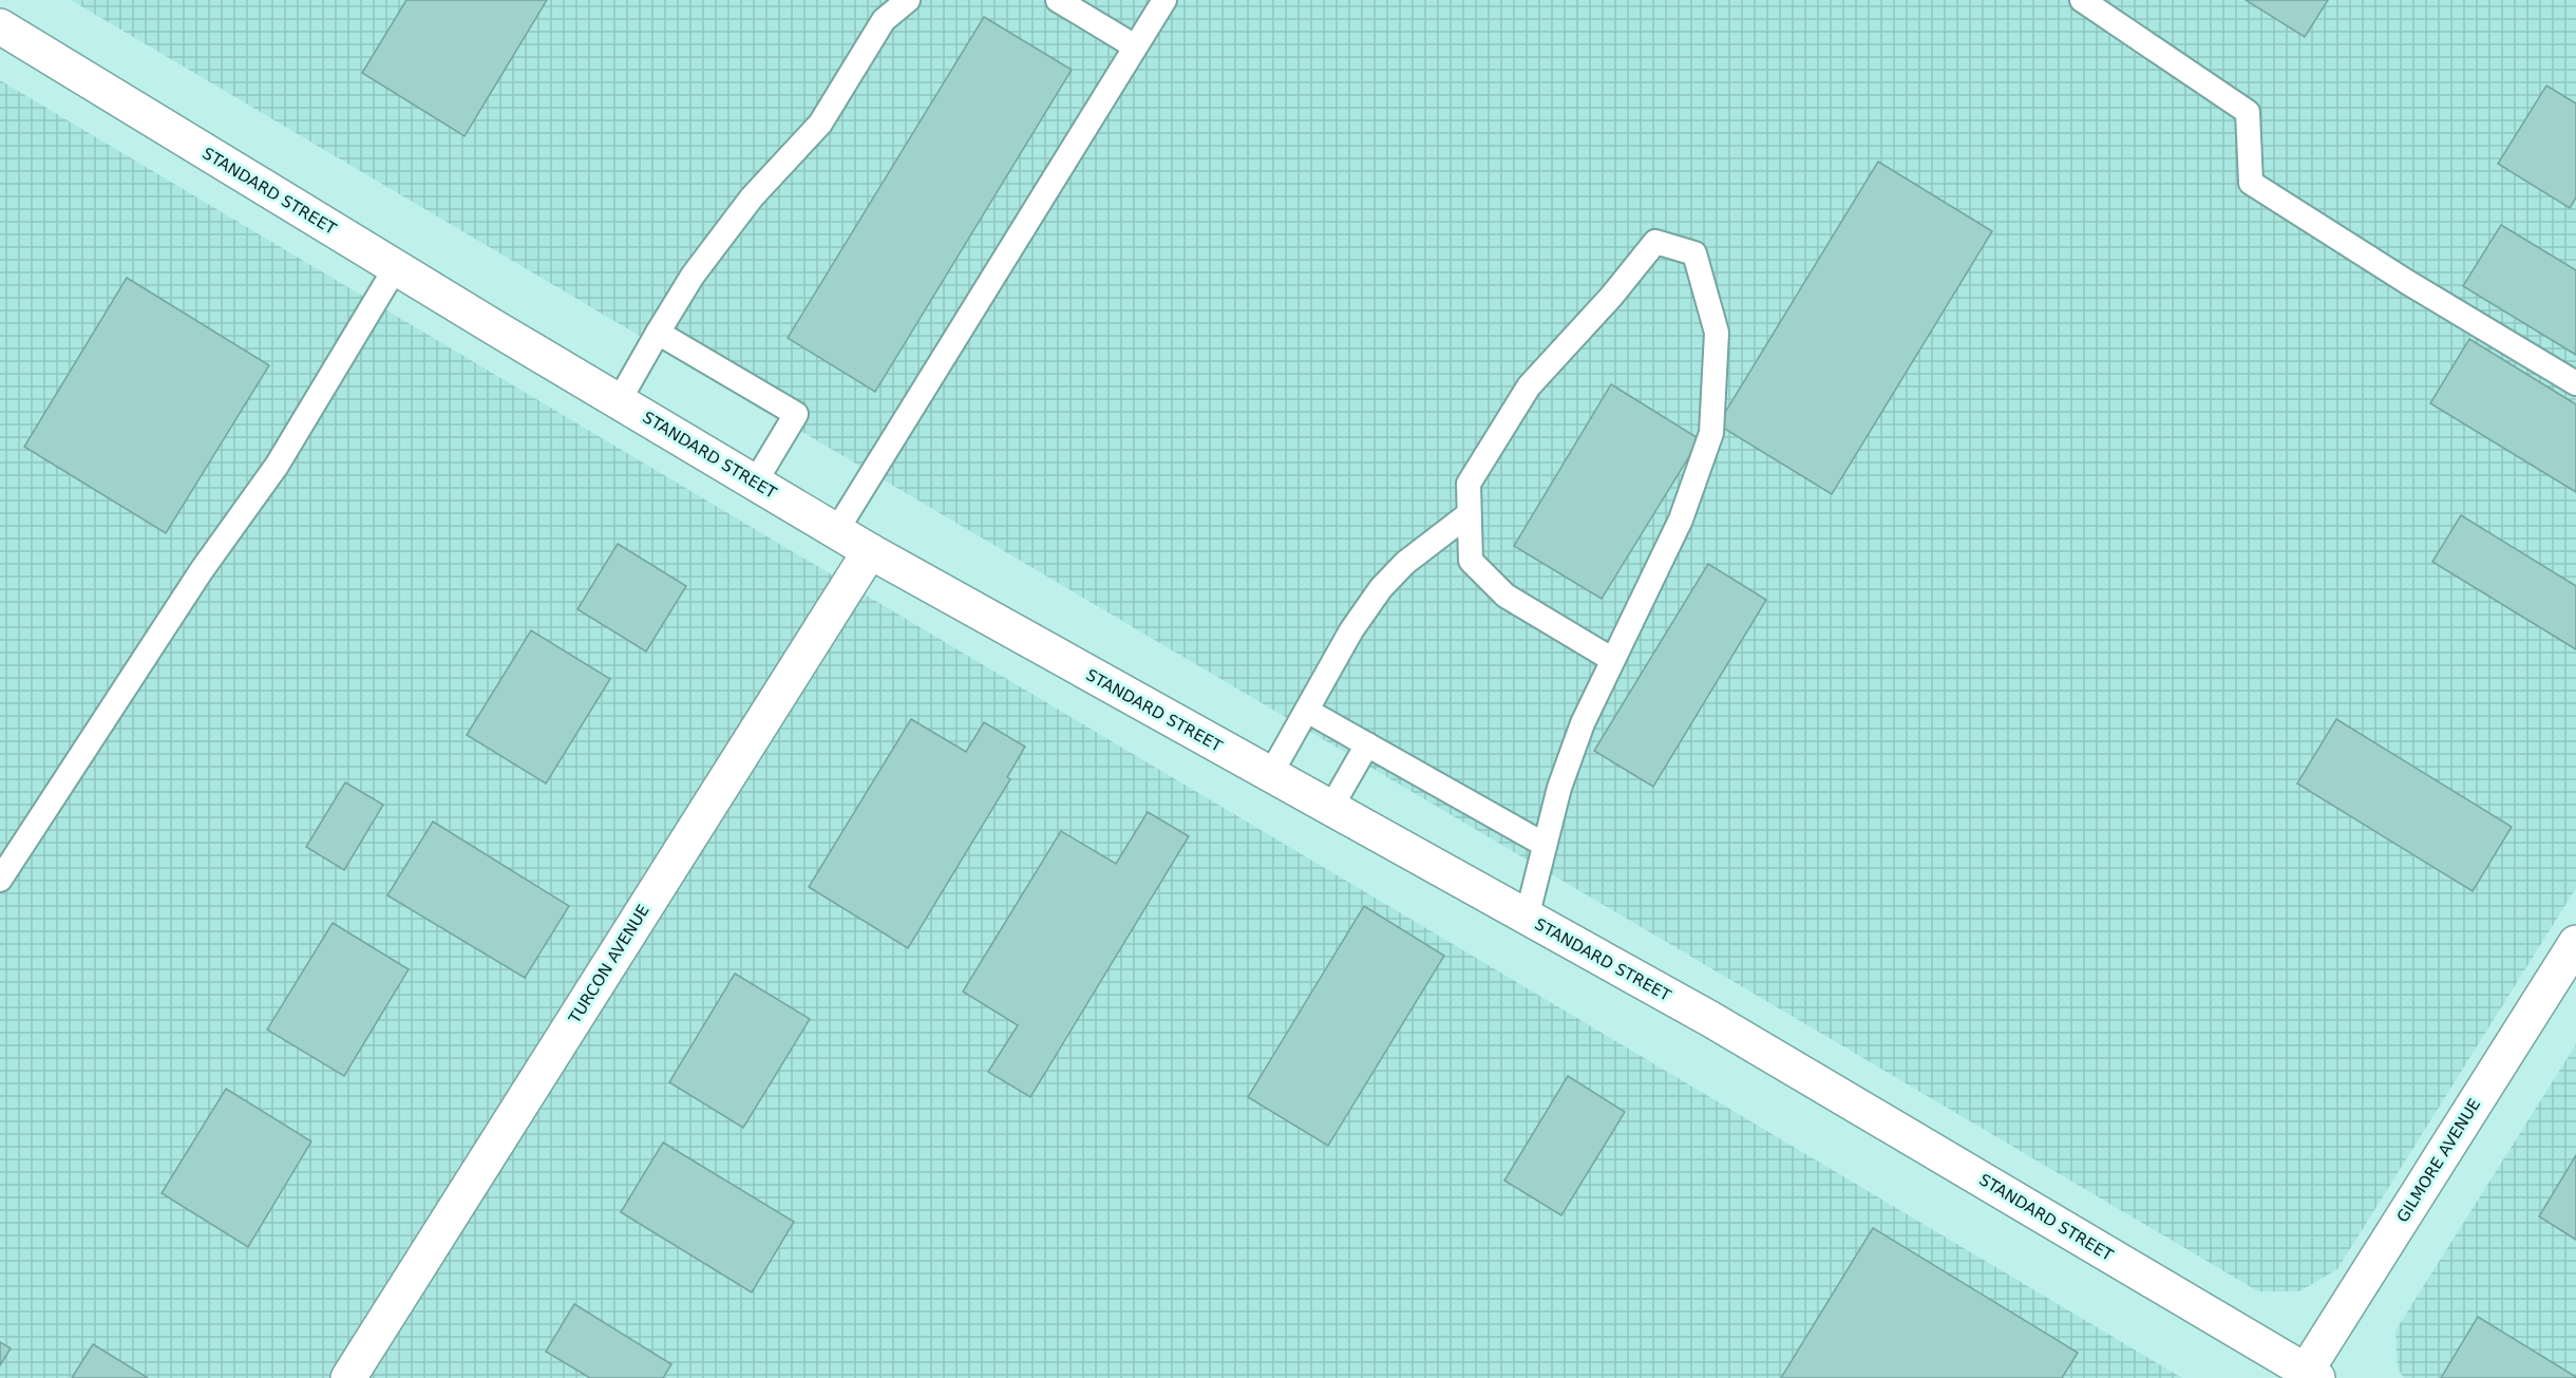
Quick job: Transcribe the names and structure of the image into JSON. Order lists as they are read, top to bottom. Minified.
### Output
{"streets":{"street":["STANDARD STREET","TURCON AVENUE","GILMORE AVENUE"]},"crossings":[["STANDARD STREET","TURCON AVENUE"],["STANDARD STREET","GILMORE AVENUE"]]}
